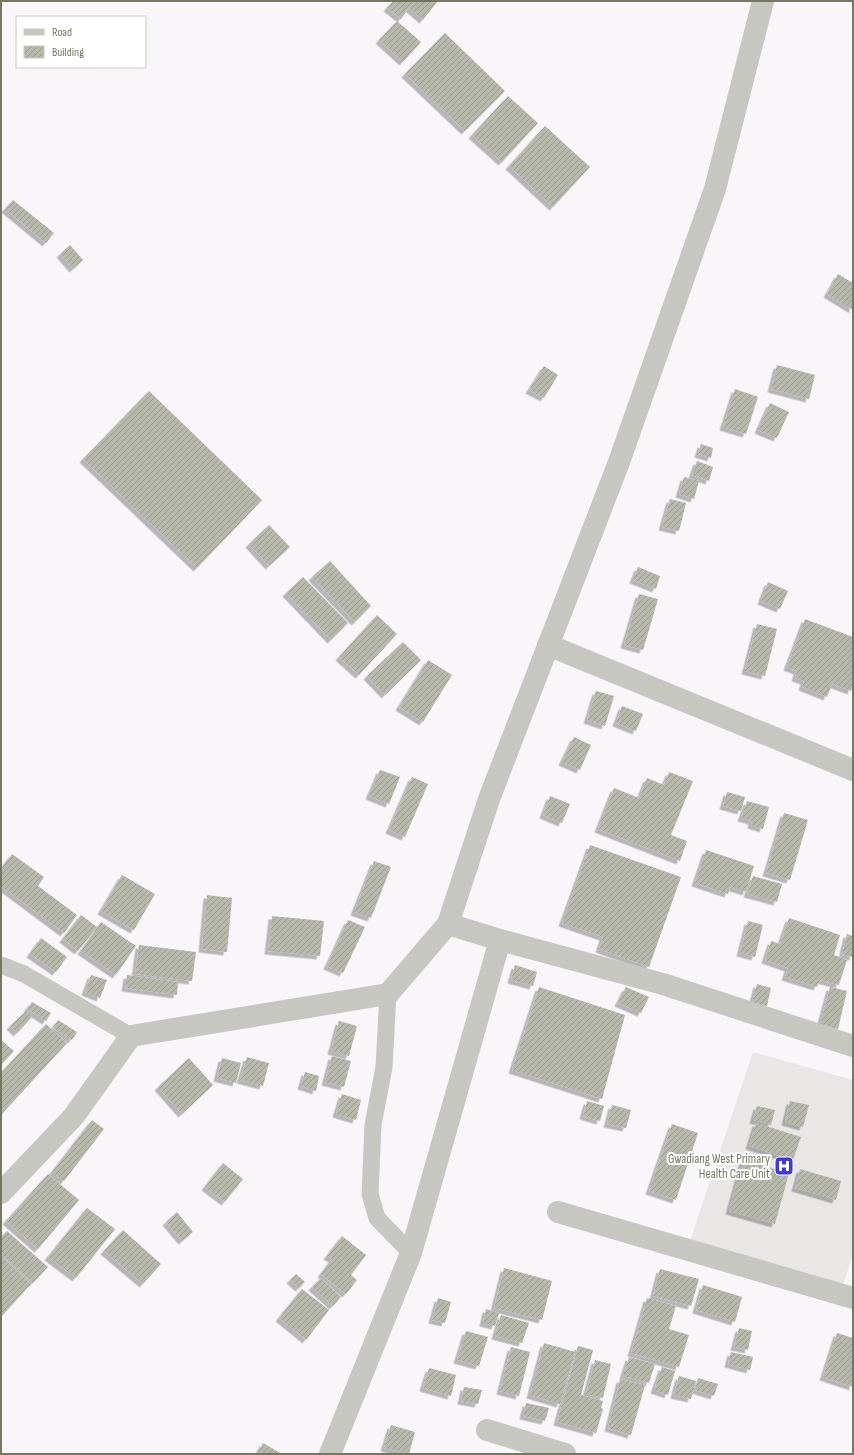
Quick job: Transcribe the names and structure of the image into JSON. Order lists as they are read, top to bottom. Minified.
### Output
{"places":{"hospital":["Gwadiang West Primary Health Care Unit"]},"legend":["Road","Building"]}
